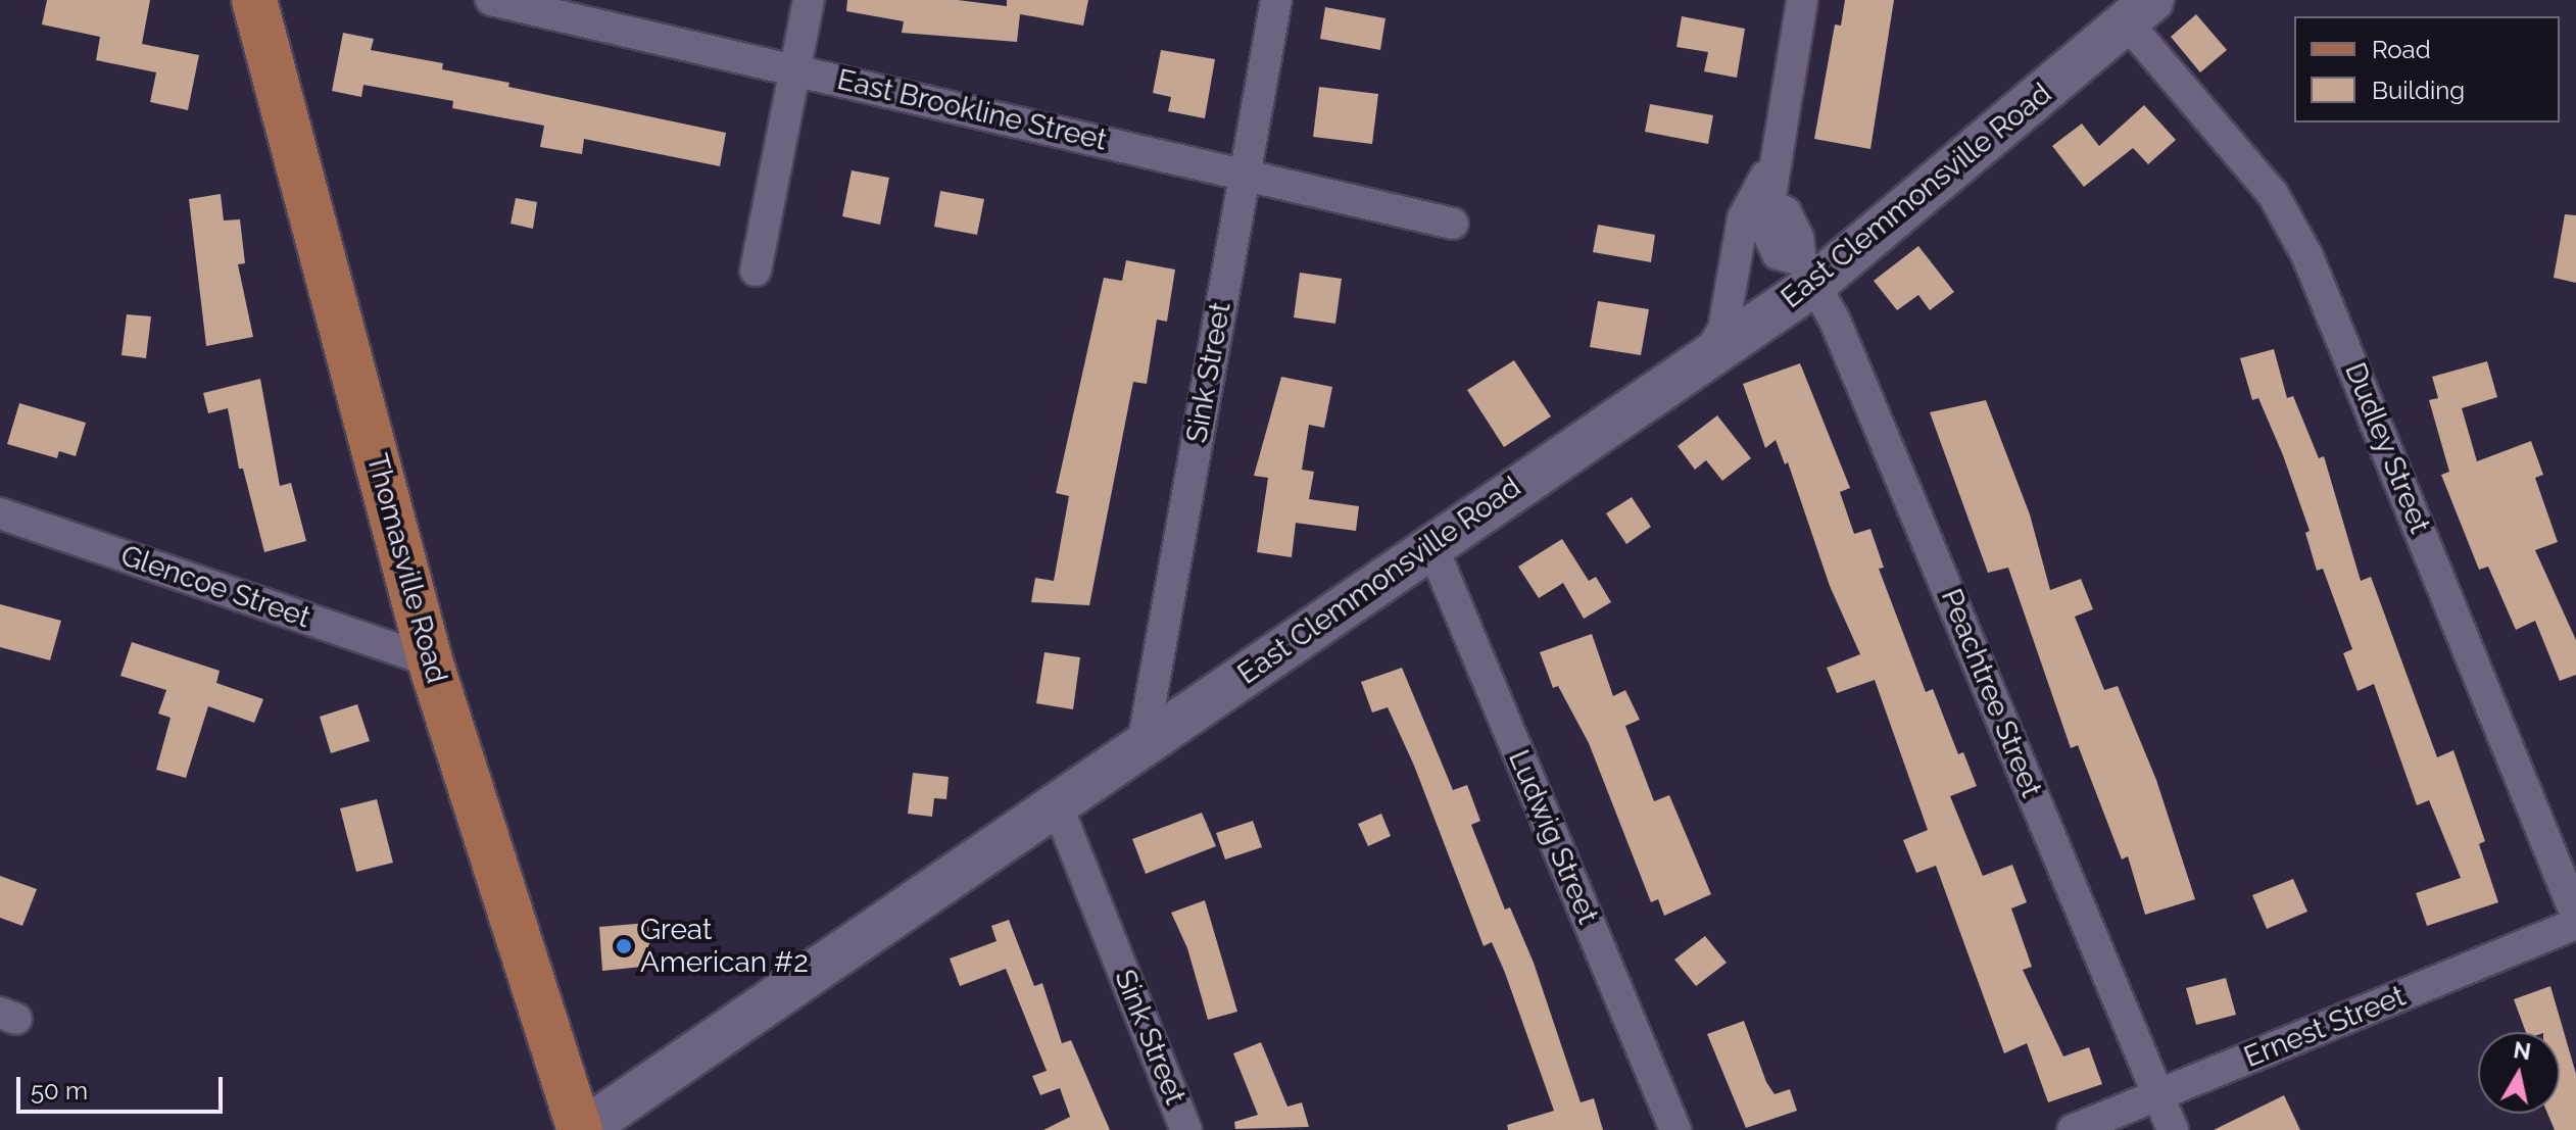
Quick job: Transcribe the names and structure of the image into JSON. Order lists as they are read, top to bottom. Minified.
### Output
{"streets":{"main road":["East Clemmonsville Road","Thomasville Road"],"street":["East Brookline Street","Sink Street","Dudley Street","Glencoe Street","Peachtree Street","Ludwig Street","Ernest Street"]},"crossings":[["East Brookline Street","Sink Street"],["East Clemmonsville Road","Sink Street"],["East Clemmonsville Road","Dudley Street"],["East Clemmonsville Road","Thomasville Road"],["East Clemmonsville Road","Peachtree Street"],["East Clemmonsville Road","Ludwig Street"],["Thomasville Road","Glencoe Street"],["Peachtree Street","Ernest Street"]],"places":["Great American #2"],"legend":["Road","Building"],"scale_bar":"50 m","north":"top"}
